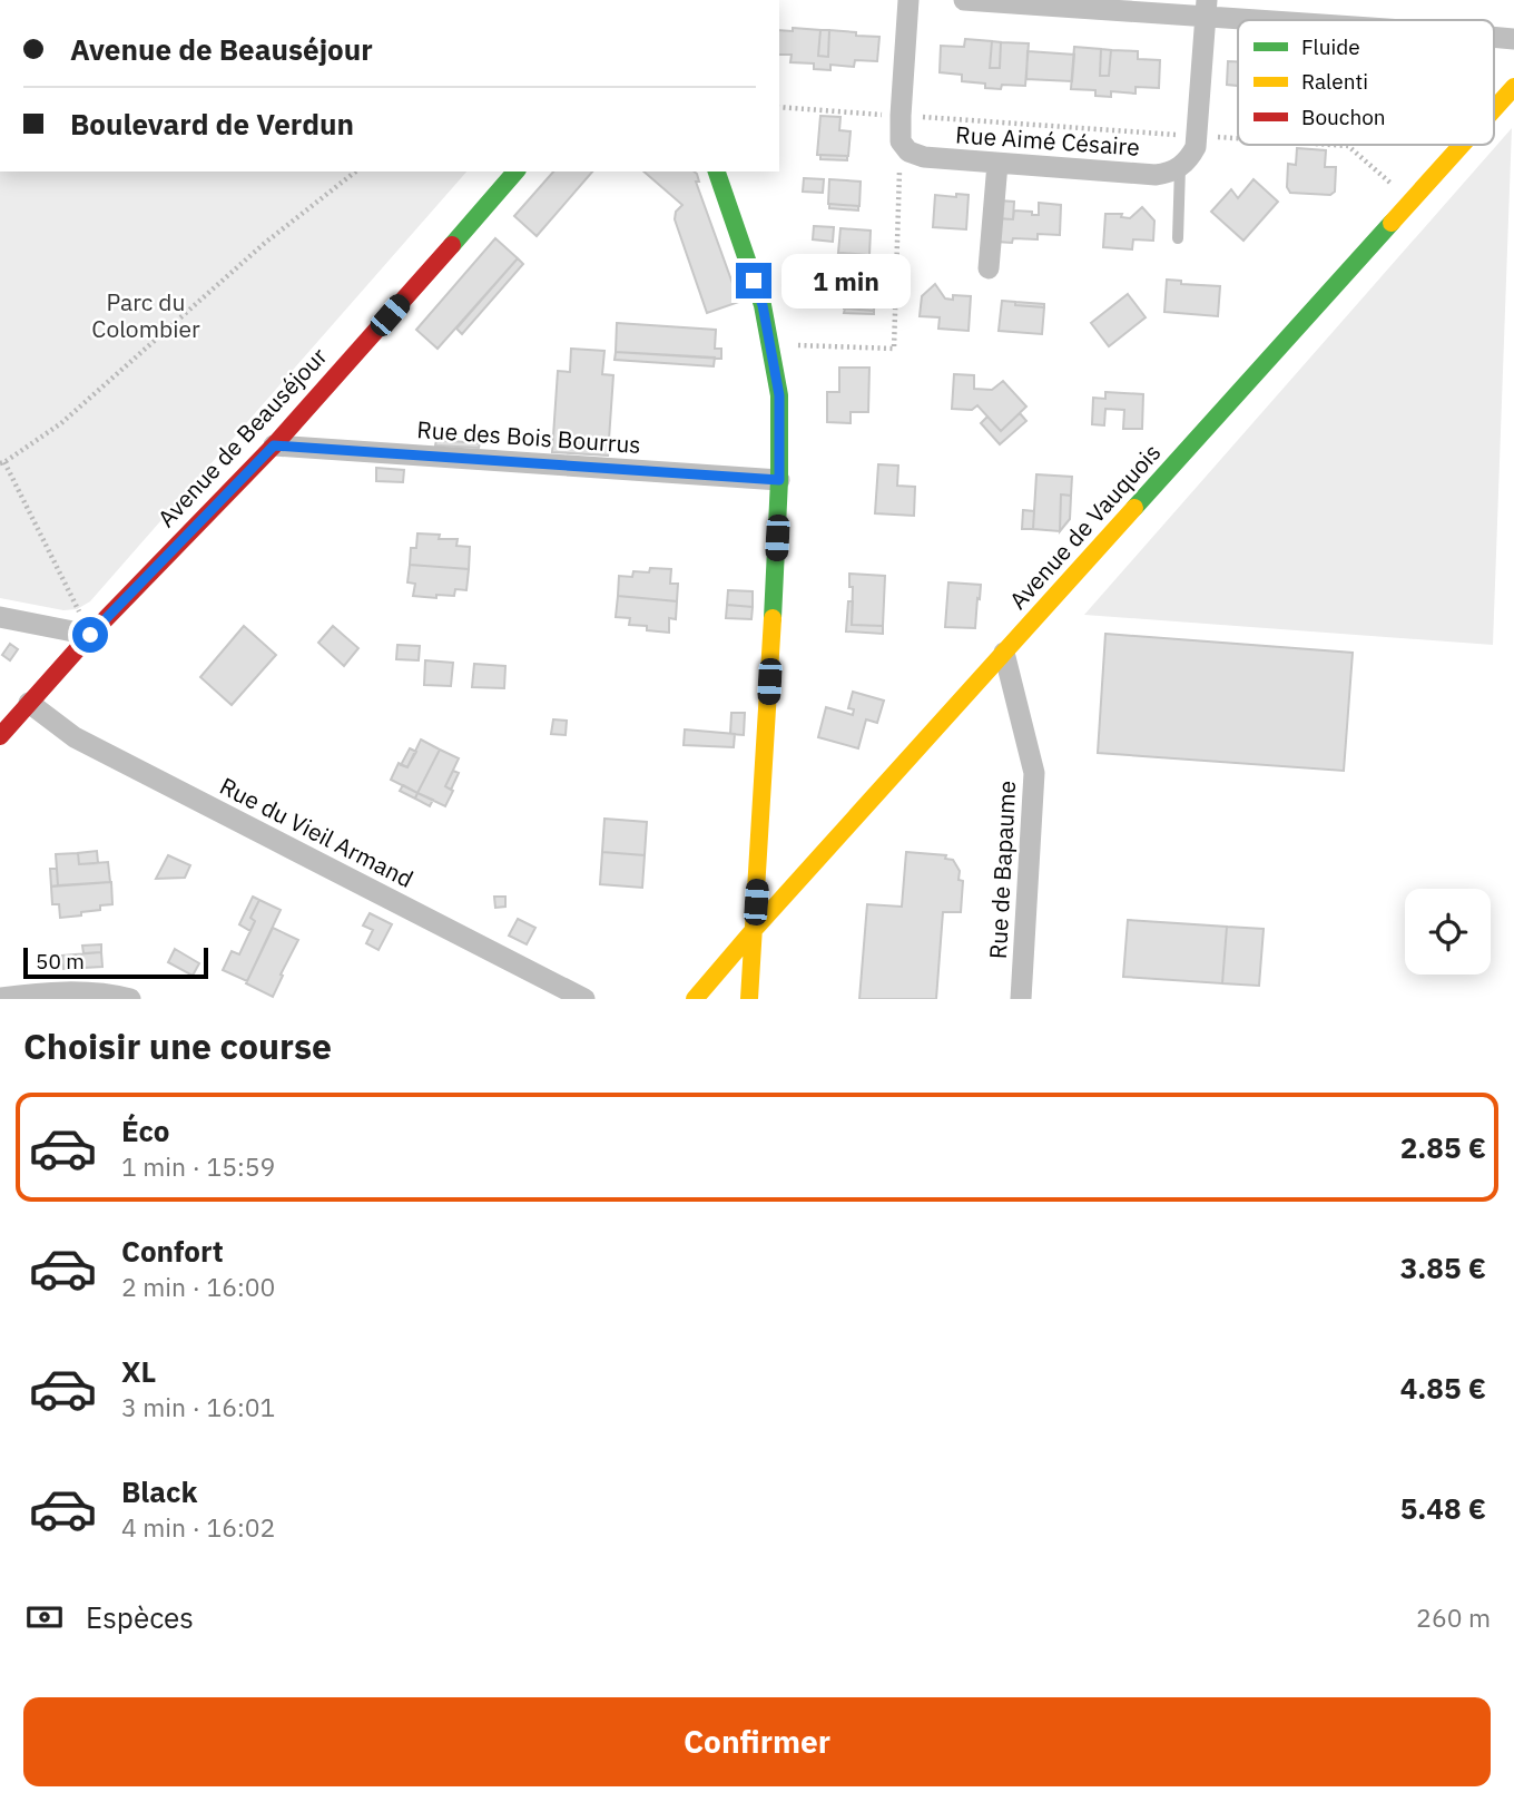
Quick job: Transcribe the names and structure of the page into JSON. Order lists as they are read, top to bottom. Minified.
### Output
{"streets":{"street":["Rue Aimé Césaire","Avenue de Beauséjour","Rue des Bois Bourrus","Avenue de Vauquois","Rue du Vieil Armand","Rue de Bapaume"]},"crossings":[["Avenue de Beauséjour","Rue des Bois Bourrus"],["Avenue de Beauséjour","Rue du Vieil Armand"],["Avenue de Vauquois","Rue de Bapaume"]],"parks":["Parc du Colombier"],"legend":["Fluide","Ralenti","Bouchon"],"scale_bar":"50 m","page":{"banner":["Avenue de Beauséjour","Boulevard de Verdun"],"bubble":"1 min","scale":"50 m","heading":"Choisir une course","list":[{"name":"Éco","note":"1 min · 15:59","value":"2.85 €"},{"name":"Confort","note":"2 min · 16:00","value":"3.85 €"},{"name":"XL","note":"3 min · 16:01","value":"4.85 €"},{"name":"Black","note":"4 min · 16:02","value":"5.48 €"}],"pay":["Espèces","260 m"],"buttons":"Confirmer"}}
